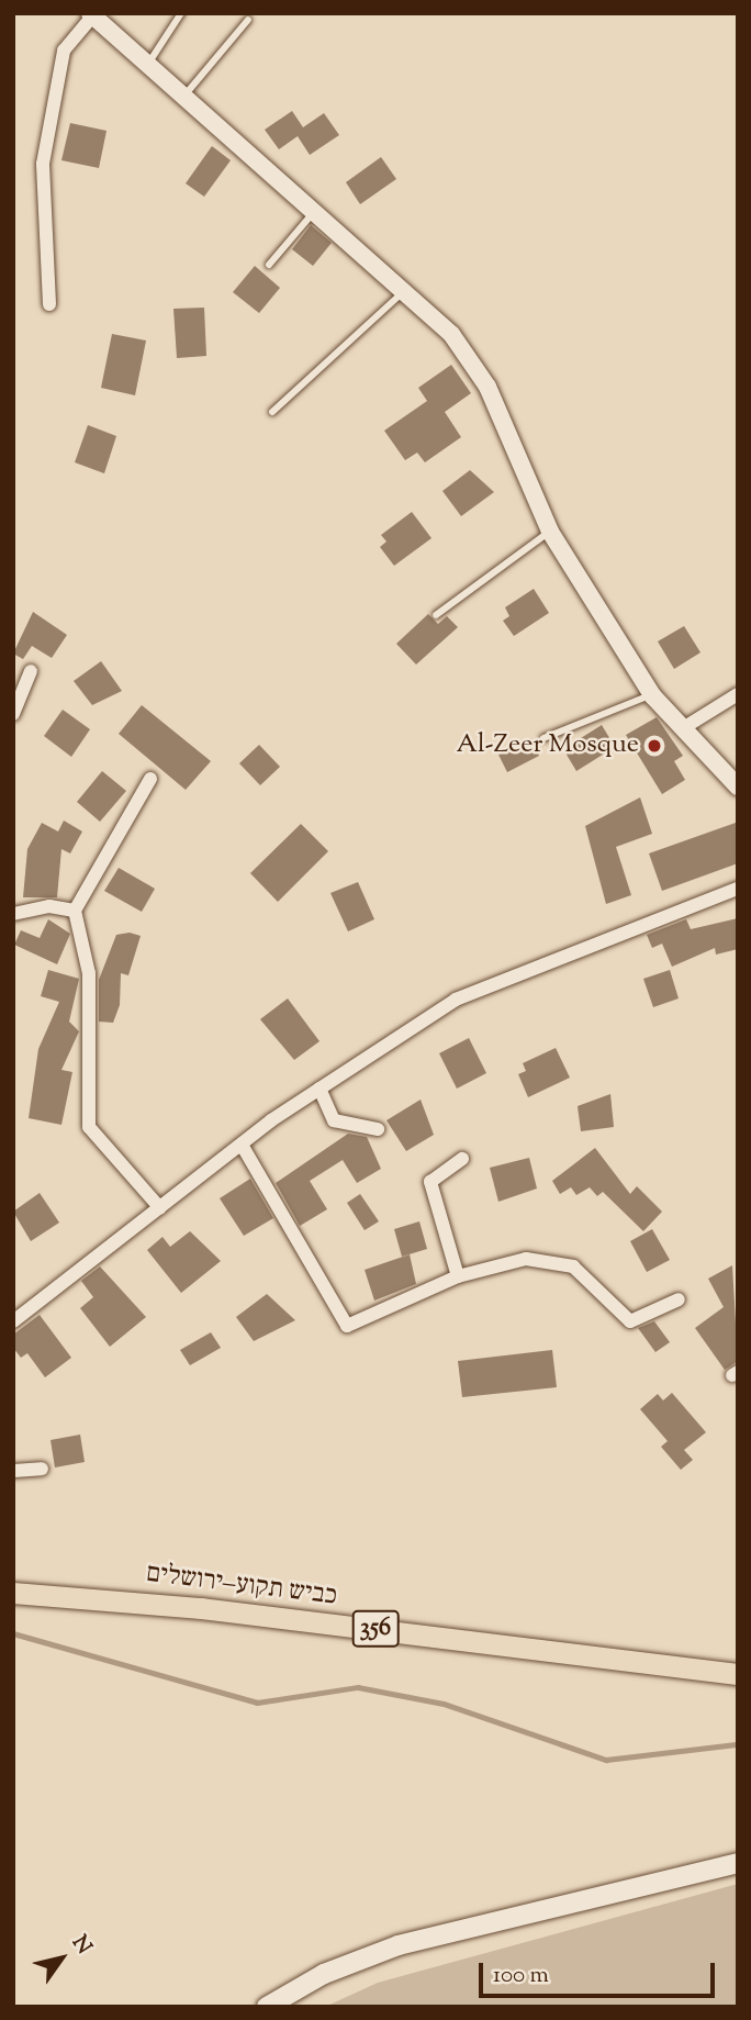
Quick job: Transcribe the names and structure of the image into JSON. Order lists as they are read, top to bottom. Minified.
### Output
{"streets":{"main road":["כביש תקוע–ירושלים","356"]},"places":["Al-Zeer Mosque"],"scale_bar":"100 m","north":"top right"}
